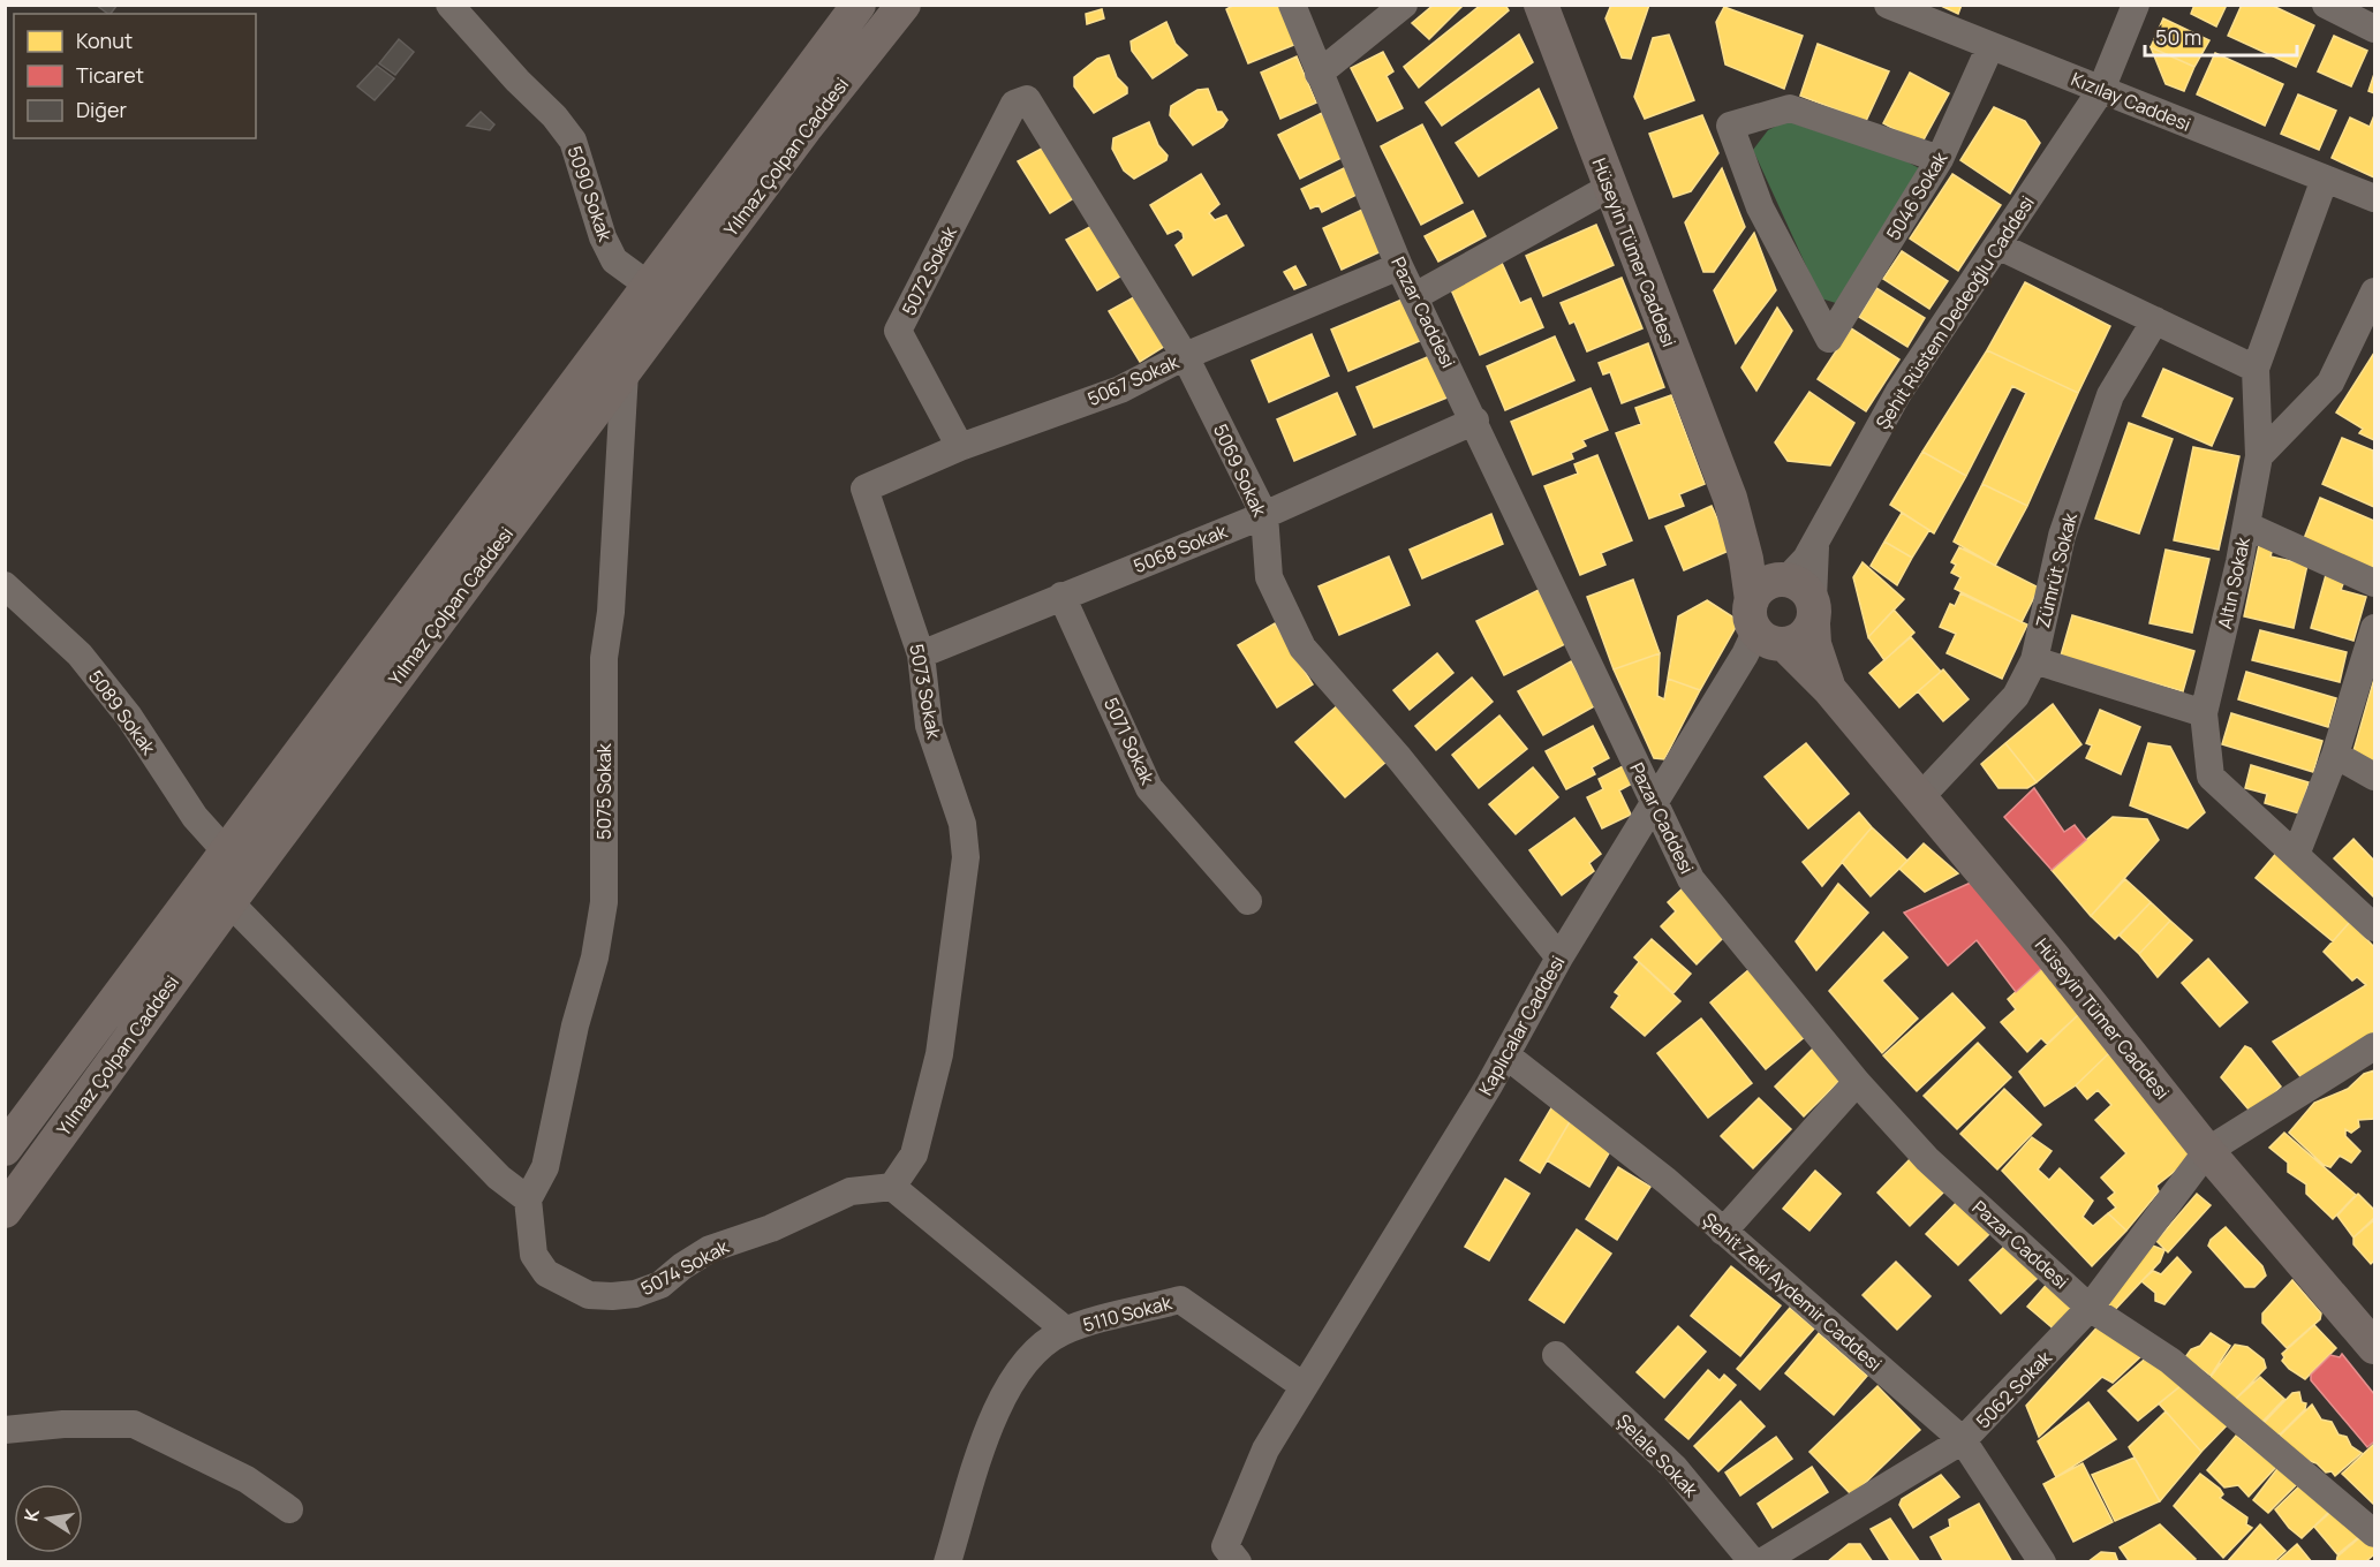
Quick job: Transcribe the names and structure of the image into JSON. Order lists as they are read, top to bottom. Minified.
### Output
{"streets":{"main road":["Yılmaz Çolpan Caddesi","Hüseyin Tümer Caddesi"],"street":["Kızılay Caddesi","5090 Sokak","5046 Sokak","5072 Sokak","Pazar Caddesi","Şehit Rüstem Dedeoğlu Caddesi","5067 Sokak","5069 Sokak","5068 Sokak","Zümrüt Sokak","Altın Sokak","5073 Sokak","5089 Sokak","5071 Sokak","5075 Sokak","Kaplıcalar Caddesi","5074 Sokak","Şehit Zeki Aydemir Caddesi","5110 Sokak","5062 Sokak","Şelale Sokak"]},"crossings":[["Kızılay Caddesi","5046 Sokak"],["Kızılay Caddesi","Şehit Rüstem Dedeoğlu Caddesi"],["Kızılay Caddesi","Altın Sokak"],["Yılmaz Çolpan Caddesi","5090 Sokak"],["Yılmaz Çolpan Caddesi","5089 Sokak"],["Yılmaz Çolpan Caddesi","5075 Sokak"],["Hüseyin Tümer Caddesi","Şehit Rüstem Dedeoğlu Caddesi"],["Hüseyin Tümer Caddesi","Zümrüt Sokak"],["Hüseyin Tümer Caddesi","Kaplıcalar Caddesi"],["Hüseyin Tümer Caddesi","5062 Sokak"],["5072 Sokak","5067 Sokak"],["5072 Sokak","5069 Sokak"],["Pazar Caddesi","5067 Sokak"],["Pazar Caddesi","5068 Sokak"],["Pazar Caddesi","Kaplıcalar Caddesi"],["Pazar Caddesi","5062 Sokak"],["5067 Sokak","5069 Sokak"],["5067 Sokak","5073 Sokak"],["5069 Sokak","5068 Sokak"],["5069 Sokak","Kaplıcalar Caddesi"],["5068 Sokak","5073 Sokak"],["5068 Sokak","5071 Sokak"],["5073 Sokak","5074 Sokak"],["5073 Sokak","5110 Sokak"],["5075 Sokak","5074 Sokak"],["Kaplıcalar Caddesi","Şehit Zeki Aydemir Caddesi"],["Kaplıcalar Caddesi","5110 Sokak"],["5074 Sokak","5110 Sokak"],["Şehit Zeki Aydemir Caddesi","5062 Sokak"]],"legend":["Konut","Ticaret","Diğer"],"scale_bar":"50 m","north":"left"}
